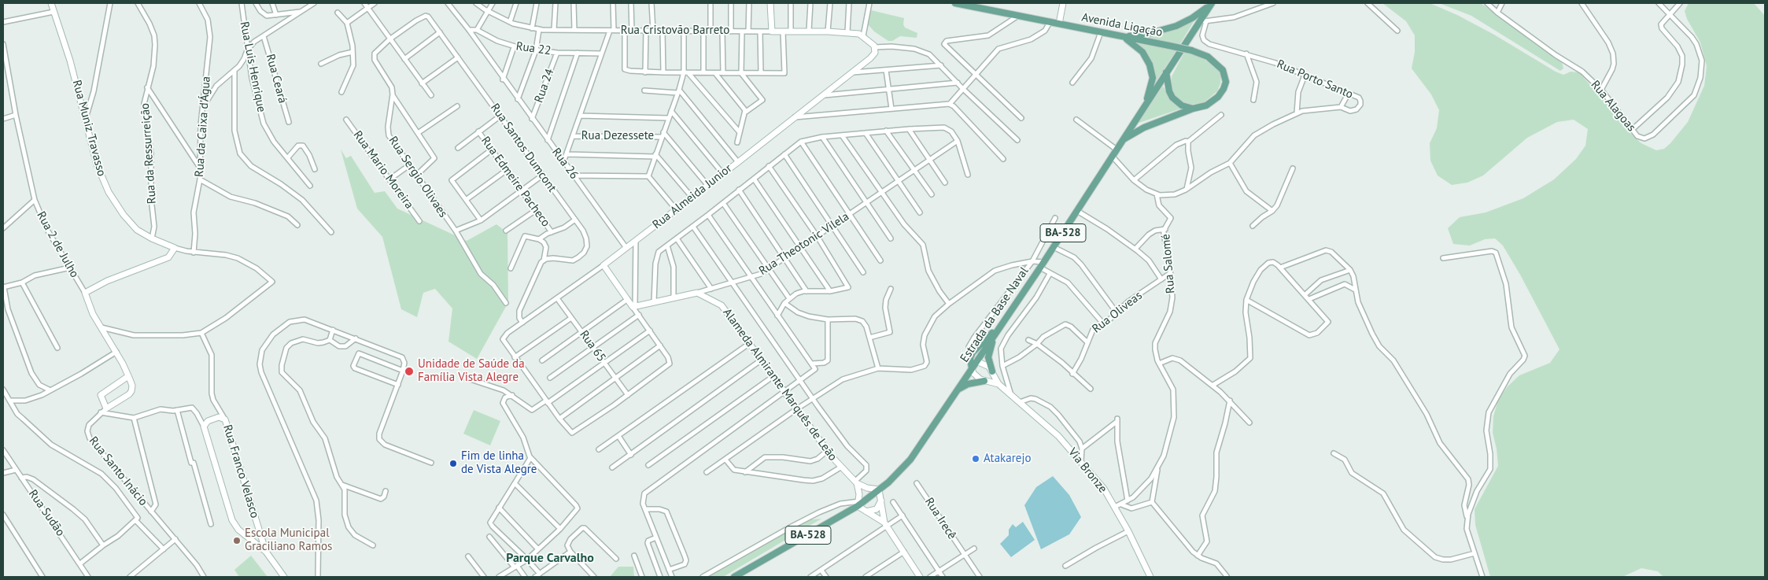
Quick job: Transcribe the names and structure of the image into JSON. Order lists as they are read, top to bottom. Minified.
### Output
{"streets":{"main road":["Avenida Ligação","Rua Cristovão Barreto","Rua Muniz Travasso","Rua Almeida Junior","BA-528","Rua Theotonic Vilela","Rua 2 de Julho","Estrada da Base Naval","Alameda Almirante Marquês de Leão","Via Bronze","Rua Santo Inácio","Rua Franco Velasco"],"street":["Rua 22","Rua Luis Henrique","Rua Ceará","Rua Porto Santo","Rua 24","Rua Alagoas","Rua da Caixa d'Água","Rua Dezessete","Rua Santos Dumcont","Rua da Ressurreição","Rua 26","Rua Mario Moreira","Rua Sergio Olivaes","Rua Edmeire Pacheco","Rua Salomé","Rua Oliveas","Rua 65","Rua Sudão","Rua Irecê"]},"crossings":[["Avenida Ligação","Estrada da Base Naval"],["Rua Cristovão Barreto","Rua Almeida Junior"],["Rua 22","Rua 24"],["Rua 22","Rua 26"],["Rua Porto Santo","Rua Salomé"],["Rua Porto Santo","Estrada da Base Naval"],["Rua 24","Rua 26"],["Rua da Caixa d'Água","Rua Muniz Travasso"],["Rua Muniz Travasso","Rua da Ressurreição"],["Rua Santos Dumcont","Rua Sergio Olivaes"],["Rua Santos Dumcont","Rua Edmeire Pacheco"],["Rua 26","Rua Almeida Junior"],["Rua Almeida Junior","Rua 65"],["Rua Theotonic Vilela","Alameda Almirante Marquês de Leão"],["Rua 2 de Julho","Rua Santo Inácio"],["Rua Salomé","Rua Oliveas"],["Rua Salomé","Via Bronze"],["Estrada da Base Naval","Alameda Almirante Marquês de Leão"],["Estrada da Base Naval","Via Bronze"]],"districts":["Parque Carvalho"],"places":["Unidade de Saúde da Família Vista Alegre","Atakarejo","Fim de linha de Vista Alegre","Escola Municipal Graciliano Ramos"]}
